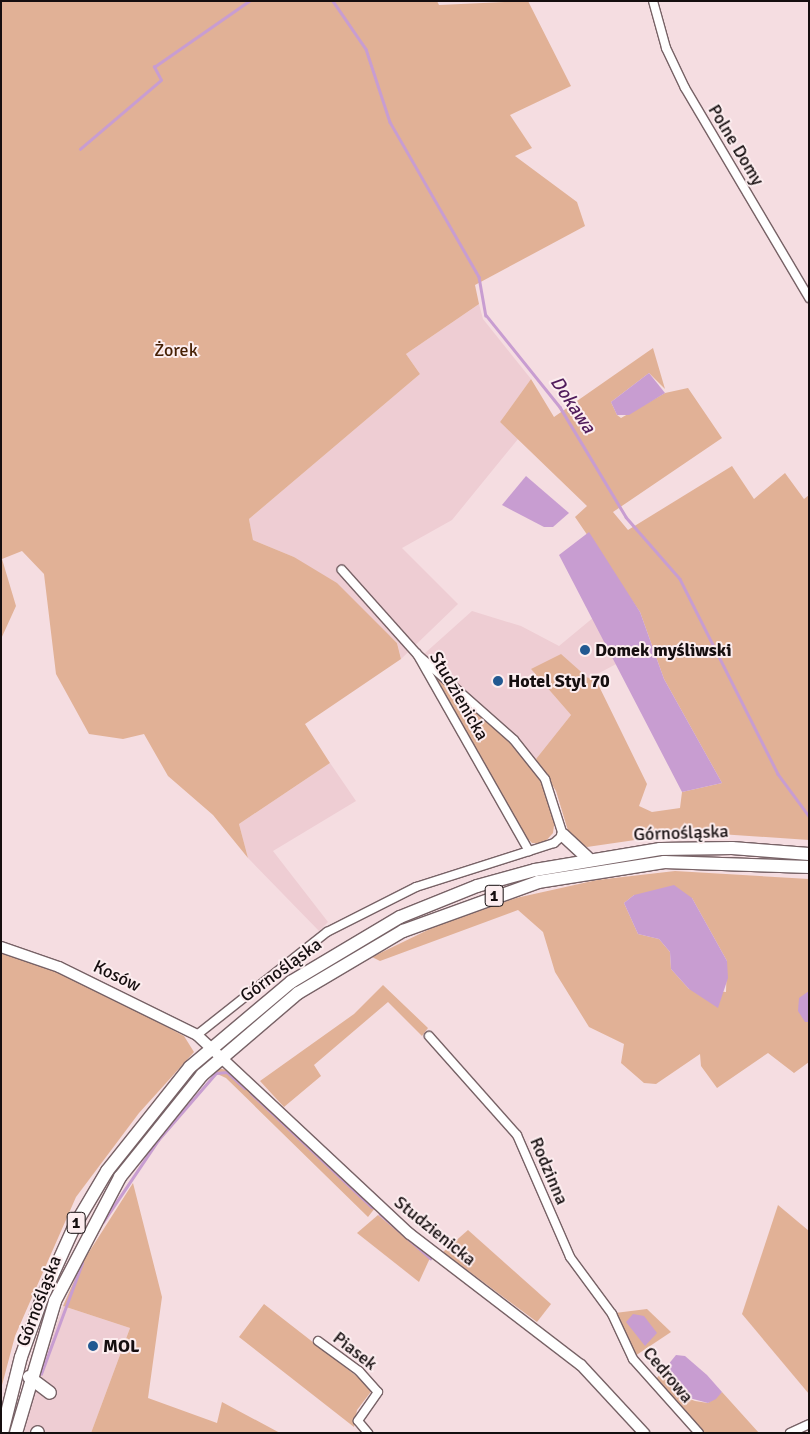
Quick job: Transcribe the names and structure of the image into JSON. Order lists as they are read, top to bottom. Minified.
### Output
{"streets":{"main road":["Górnośląska","1"],"street":["Polne Domy","Studzienicka","Kosów","Rodzinna","Piasek","Cedrowa"]},"crossings":[["Studzienicka","Górnośląska"],["Studzienicka","Kosów"],["Górnośląska","Kosów"],["Rodzinna","Cedrowa"]],"water":["Dokawa"],"parks":["Żorek"],"places":["Domek myśliwski","Hotel Styl 70","MOL"]}
